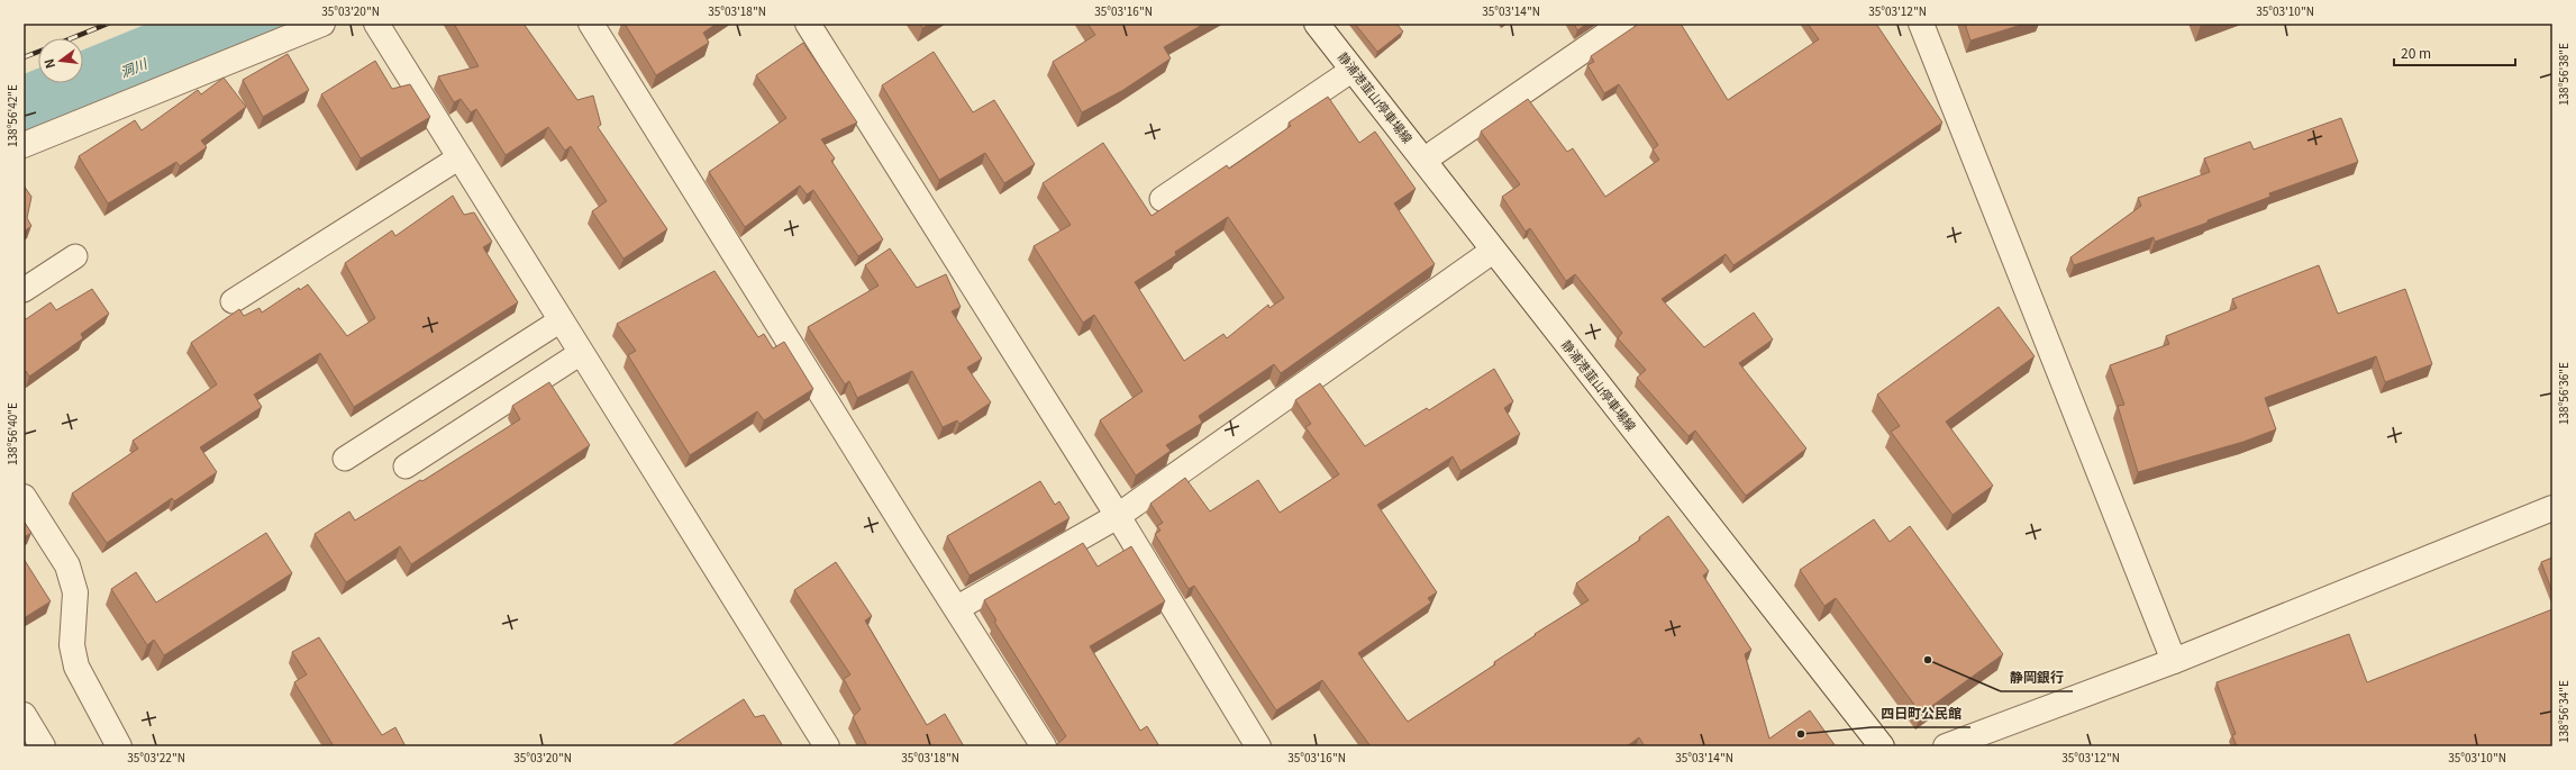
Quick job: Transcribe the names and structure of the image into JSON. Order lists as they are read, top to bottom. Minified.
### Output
{"streets":{"street":["静浦港韮山停車場線"]},"water":["洞川"],"places":["静岡銀行","四日町公民館"],"scale_bar":"20 m","north":"left","coordinates":["35°03'20\"N","35°03'18\"N","35°03'16\"N","35°03'14\"N","35°03'12\"N","35°03'10\"N","138°56'38\"E","138°56'42\"E","138°56'36\"E","138°56'40\"E","138°56'34\"E","35°03'22\"N"]}
